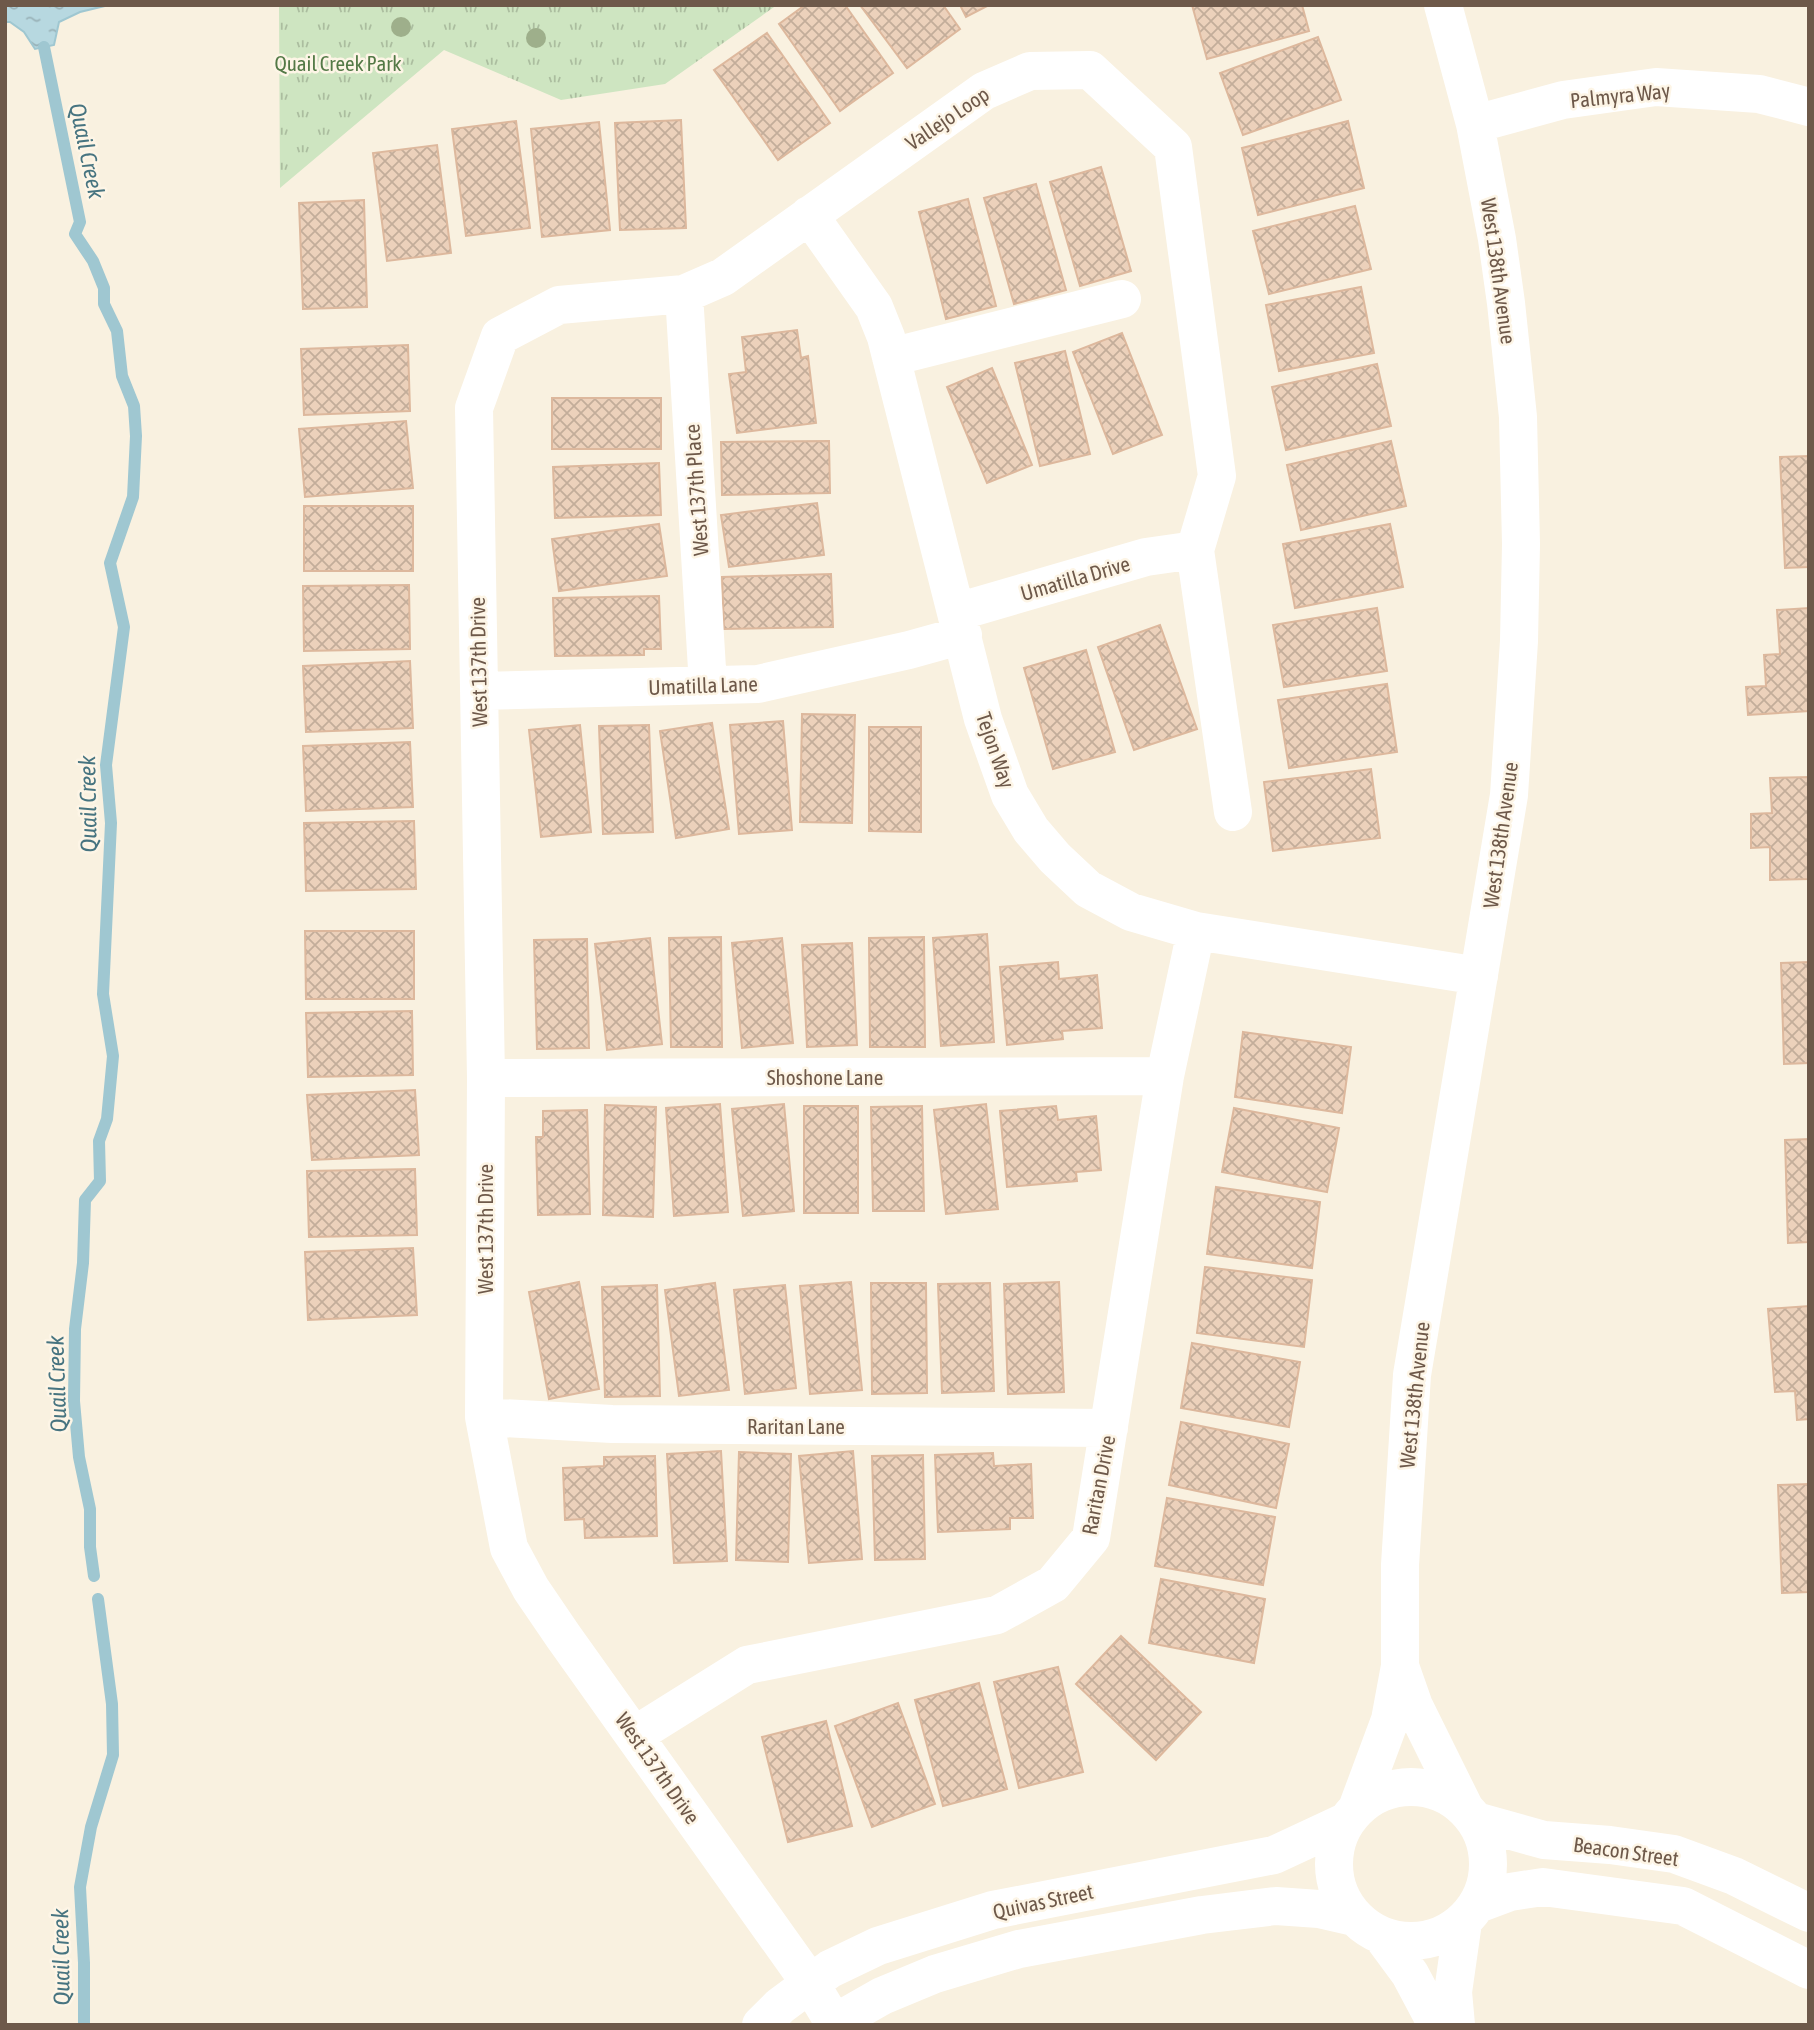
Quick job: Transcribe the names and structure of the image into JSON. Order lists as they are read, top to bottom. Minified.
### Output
{"streets":{"street":["Palmyra Way","Vallejo Loop","West 138th Avenue","West 137th Place","Umatilla Drive","West 137th Drive","Umatilla Lane","Tejon Way","Shoshone Lane","Raritan Lane","Raritan Drive","Beacon Street","Quivas Street"]},"crossings":[["Palmyra Way","West 138th Avenue"],["Vallejo Loop","West 137th Place"],["Vallejo Loop","Umatilla Drive"],["Vallejo Loop","West 137th Drive"],["Vallejo Loop","Tejon Way"],["West 138th Avenue","Tejon Way"],["West 138th Avenue","Beacon Street"],["West 138th Avenue","Quivas Street"],["West 137th Place","Umatilla Lane"],["Umatilla Drive","Umatilla Lane"],["Umatilla Drive","Tejon Way"],["West 137th Drive","Umatilla Lane"],["West 137th Drive","Shoshone Lane"],["West 137th Drive","Raritan Lane"],["West 137th Drive","Raritan Drive"],["West 137th Drive","Quivas Street"],["Umatilla Lane","Tejon Way"],["Tejon Way","Raritan Drive"],["Shoshone Lane","Raritan Drive"],["Raritan Lane","Raritan Drive"],["Beacon Street","Quivas Street"]],"water":["Quail Creek"],"parks":["Quail Creek Park"]}
